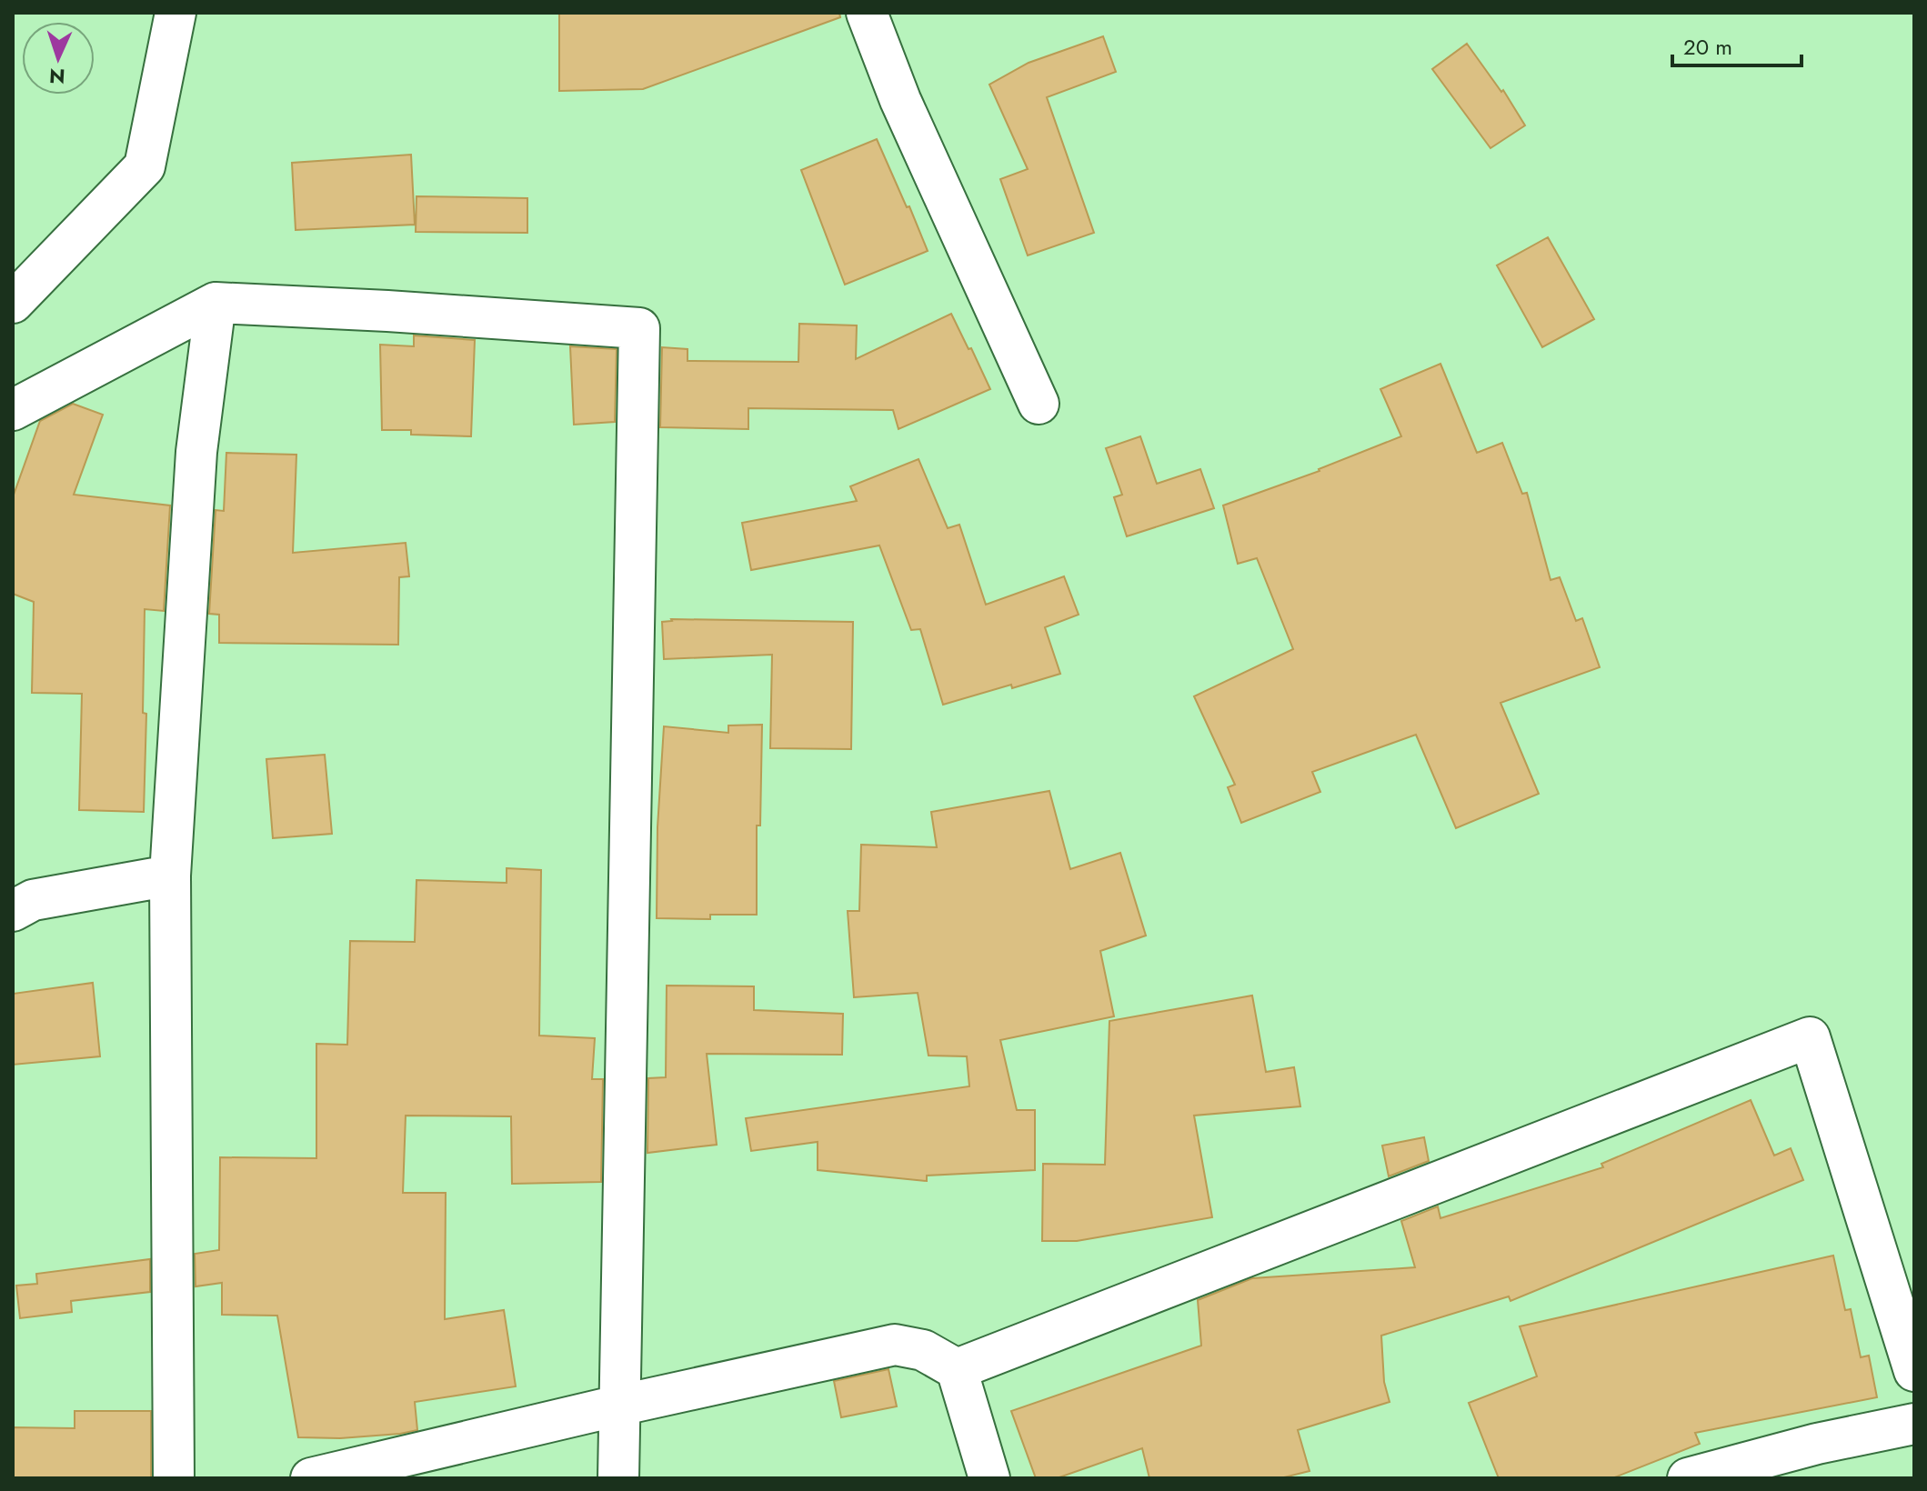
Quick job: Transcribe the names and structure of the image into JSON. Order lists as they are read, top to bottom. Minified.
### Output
{"scale_bar":"20 m","north":"bottom"}
